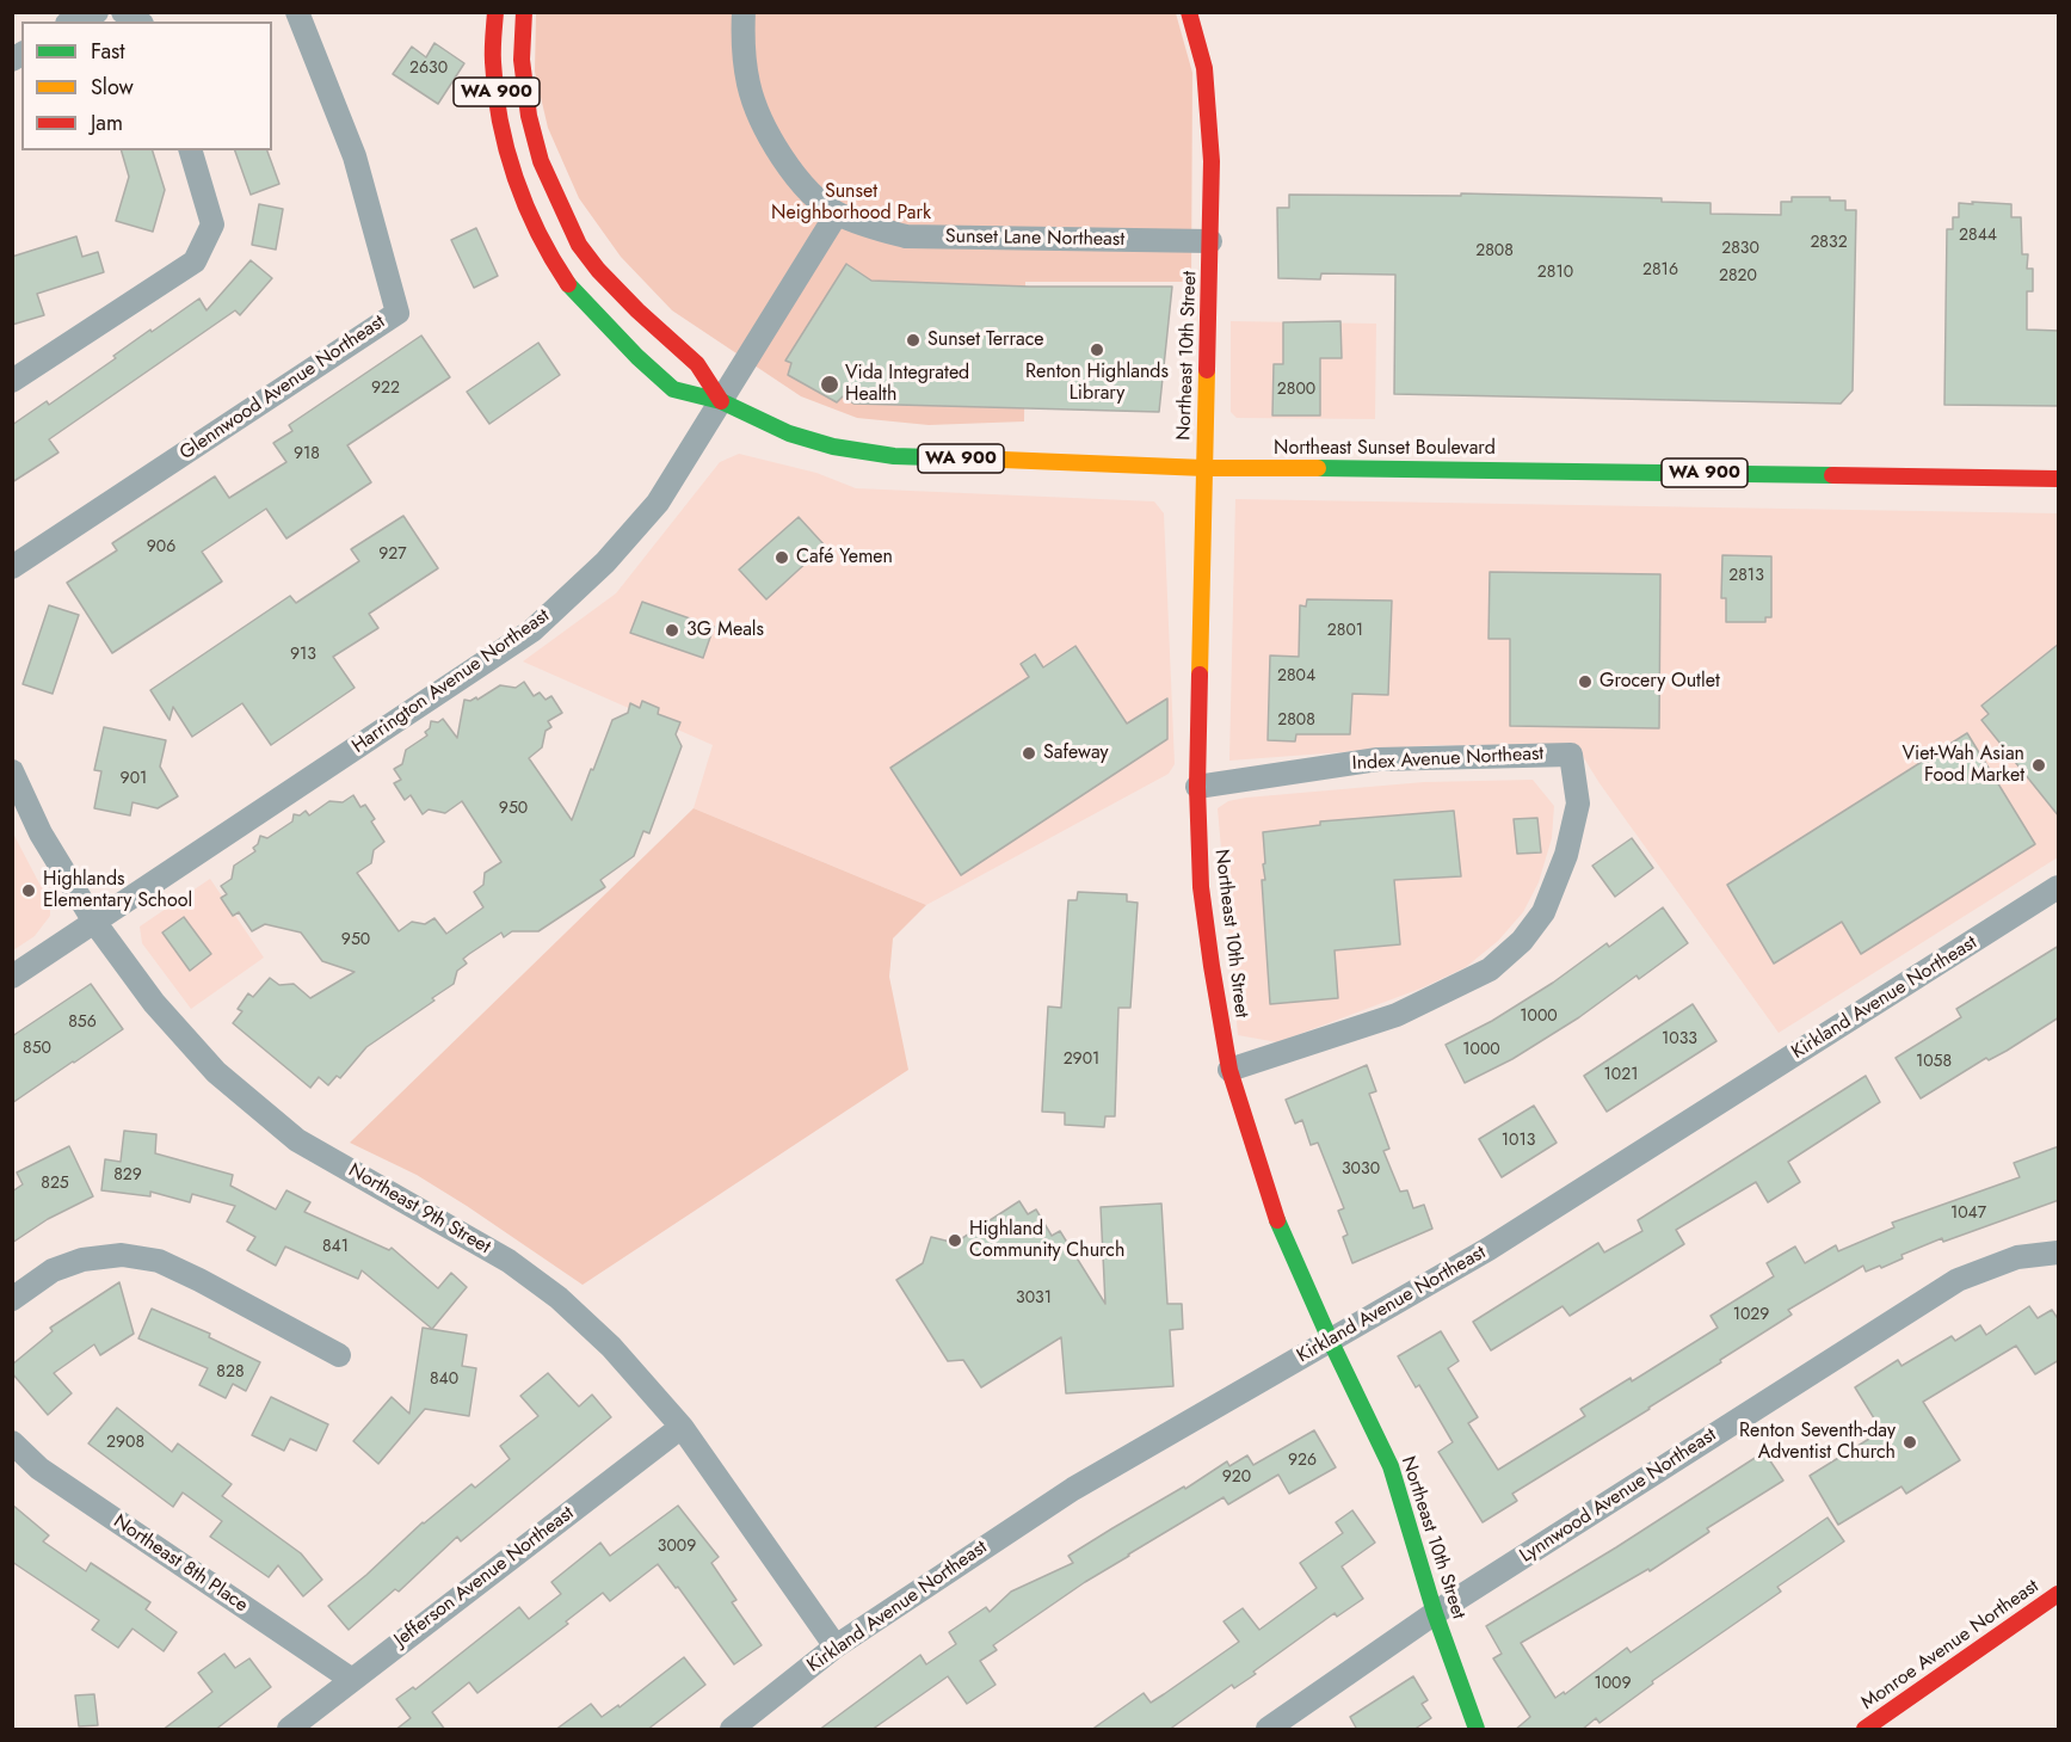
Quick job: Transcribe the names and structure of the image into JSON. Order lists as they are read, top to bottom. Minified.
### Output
{"streets":{"main road":["WA 900","Northeast 10th Street","Northeast Sunset Boulevard","Monroe Avenue Northeast"],"street":["Sunset Lane Northeast","Glennwood Avenue Northeast","Harrington Avenue Northeast","Index Avenue Northeast","Kirkland Avenue Northeast","Northeast 9th Street","Lynnwood Avenue Northeast","Northeast 8th Place","Jefferson Avenue Northeast"]},"crossings":[["WA 900","Northeast Sunset Boulevard"],["WA 900","Harrington Avenue Northeast"],["Sunset Lane Northeast","Northeast 10th Street"],["Sunset Lane Northeast","Harrington Avenue Northeast"],["Northeast 10th Street","Northeast Sunset Boulevard"],["Northeast 10th Street","Index Avenue Northeast"],["Northeast 10th Street","Kirkland Avenue Northeast"],["Northeast 10th Street","Lynnwood Avenue Northeast"],["Northeast Sunset Boulevard","Harrington Avenue Northeast"],["Harrington Avenue Northeast","Northeast 9th Street"],["Kirkland Avenue Northeast","Northeast 9th Street"],["Northeast 9th Street","Jefferson Avenue Northeast"],["Northeast 8th Place","Jefferson Avenue Northeast"]],"parks":["Sunset Neighborhood Park"],"places":["Sunset Terrace","Renton Highlands Library","Vida Integrated Health","Café Yemen","3G Meals","Grocery Outlet","Safeway","Viet-Wah Asian Food Market","Highlands Elementary School","Highland Community Church","Renton Seventh-day Adventist Church"],"house_numbers":["2630","2844","2832","2830","2808","2816","2810","2820","922","2800","918","906","927","2813","2801","913","2804","2808","901","950","950","1000","856","1033","850","1000","2901","1058","1021","1013","3030","829","825","1047","841","3031","1029","828","840","2908","926","920","3009","1009"],"legend":["Fast","Slow","Jam"]}
